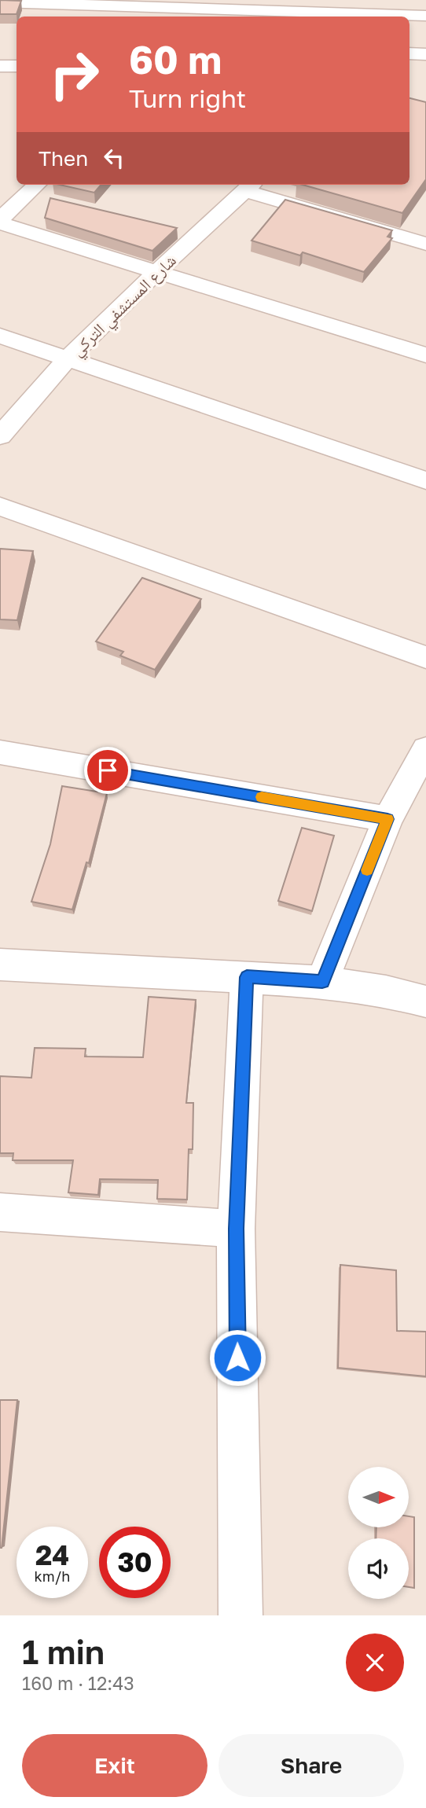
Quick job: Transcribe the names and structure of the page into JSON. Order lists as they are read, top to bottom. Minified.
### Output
{"streets":{"street":["شارع المستشفي التركي"]},"north":"right","page":{"turn":["60 m","Turn right"],"then":"Then","speed":"24 km/h","limit":"30","heading":["1 min","160 m · 12:43"],"buttons":["Exit","Share"]}}
